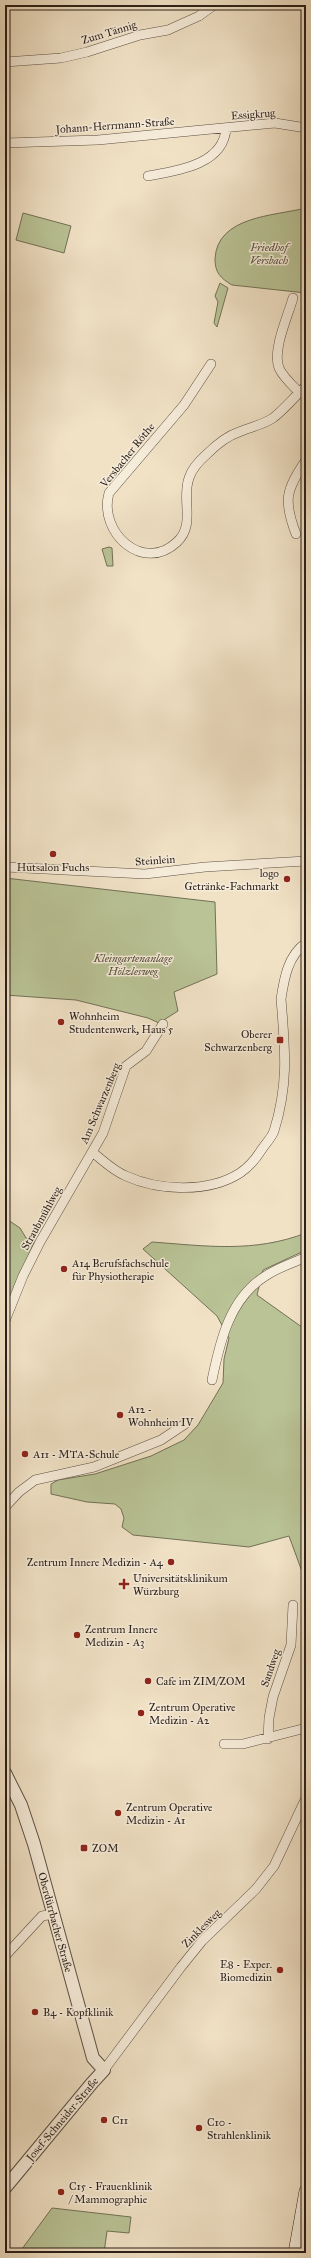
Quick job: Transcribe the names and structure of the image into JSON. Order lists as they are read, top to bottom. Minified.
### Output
{"streets":{"street":["Zum Tännig","Essigkrug","Johann-Herrmann-Straße","Versbacher Röthe","Steinlein","Am Schwarzenberg","Straubmühlweg","Sandweg","Oberdürrbacher Straße","Zinklesweg","Josef-Schneider-Straße"]},"crossings":[["Essigkrug","Johann-Herrmann-Straße"],["Am Schwarzenberg","Straubmühlweg"],["Oberdürrbacher Straße","Zinklesweg"],["Oberdürrbacher Straße","Josef-Schneider-Straße"],["Zinklesweg","Josef-Schneider-Straße"]],"parks":["Friedhof Versbach","Kleingartenanlage Hölzlesweg"],"places":{"other":["Hutsalon Fuchs","logo Getränke-Fachmarkt","Wohnheim Studentenwerk, Haus 5","A14 Berufsfachschule für Physiotherapie","A12 - Wohnheim IV","A11 - MTA-Schule","Zentrum Innere Medizin - A4","Zentrum Innere Medizin - A3","Cafe im ZIM/ZOM","Zentrum Operative Medizin - A2","Zentrum Operative Medizin - A1","E8 - Exper. Biomedizin","B4 - Kopfklinik","C11","C10 - Strahlenklinik","C15 - Frauenklinik / Mammographie"],"transit":["Oberer Schwarzenberg","ZOM"],"health":["Universitätsklinikum Würzburg"]}}
